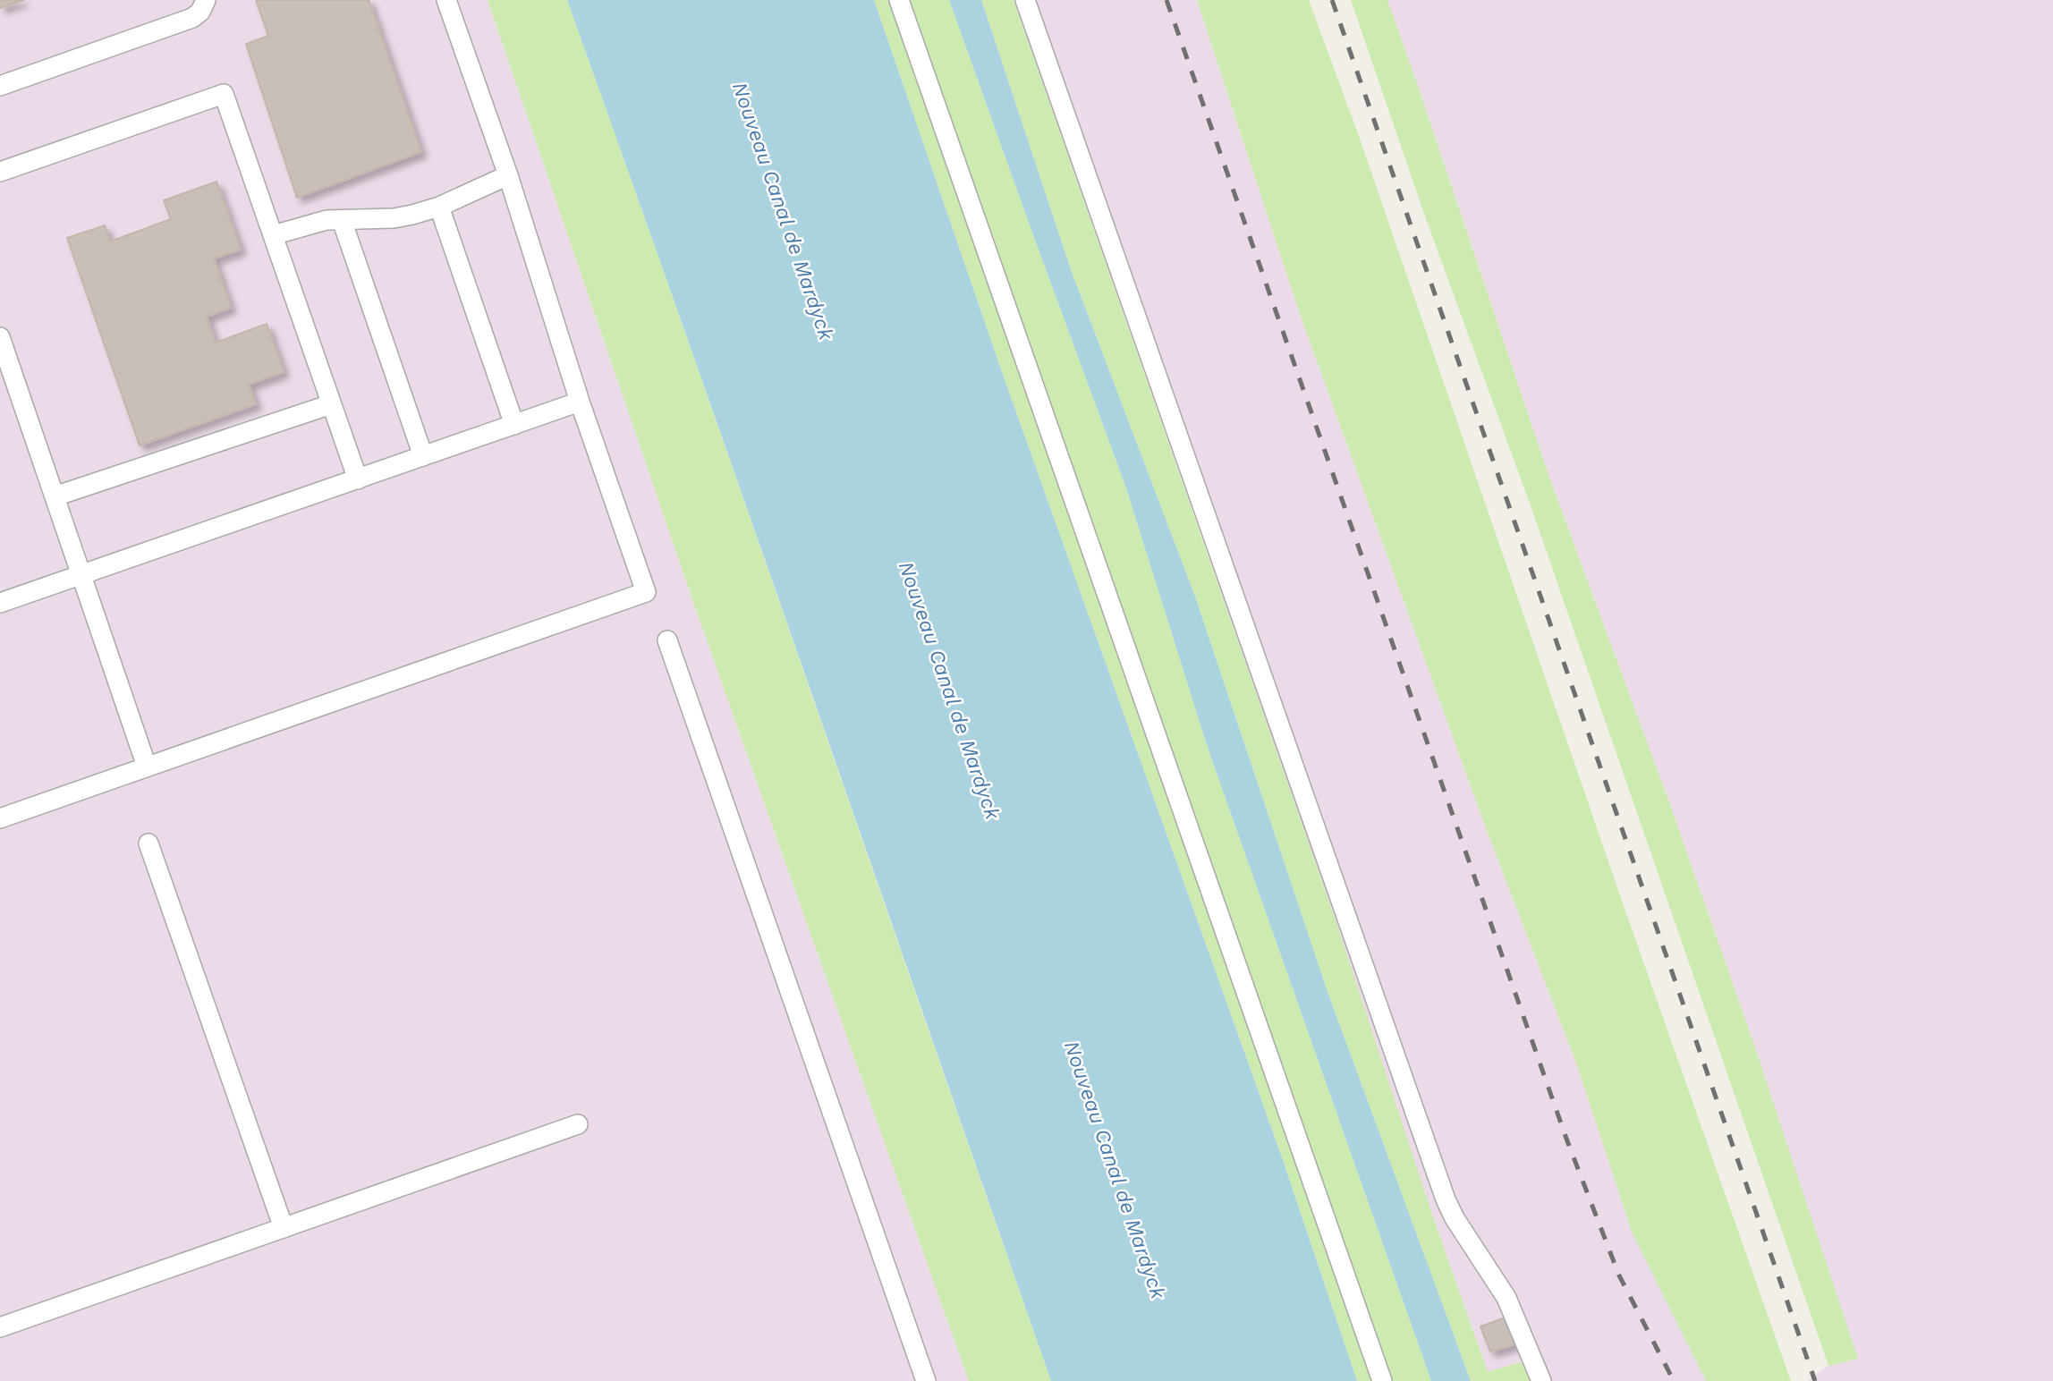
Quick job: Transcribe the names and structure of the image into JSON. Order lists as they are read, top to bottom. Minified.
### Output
{"water":["Nouveau Canal de Mardyck"]}
